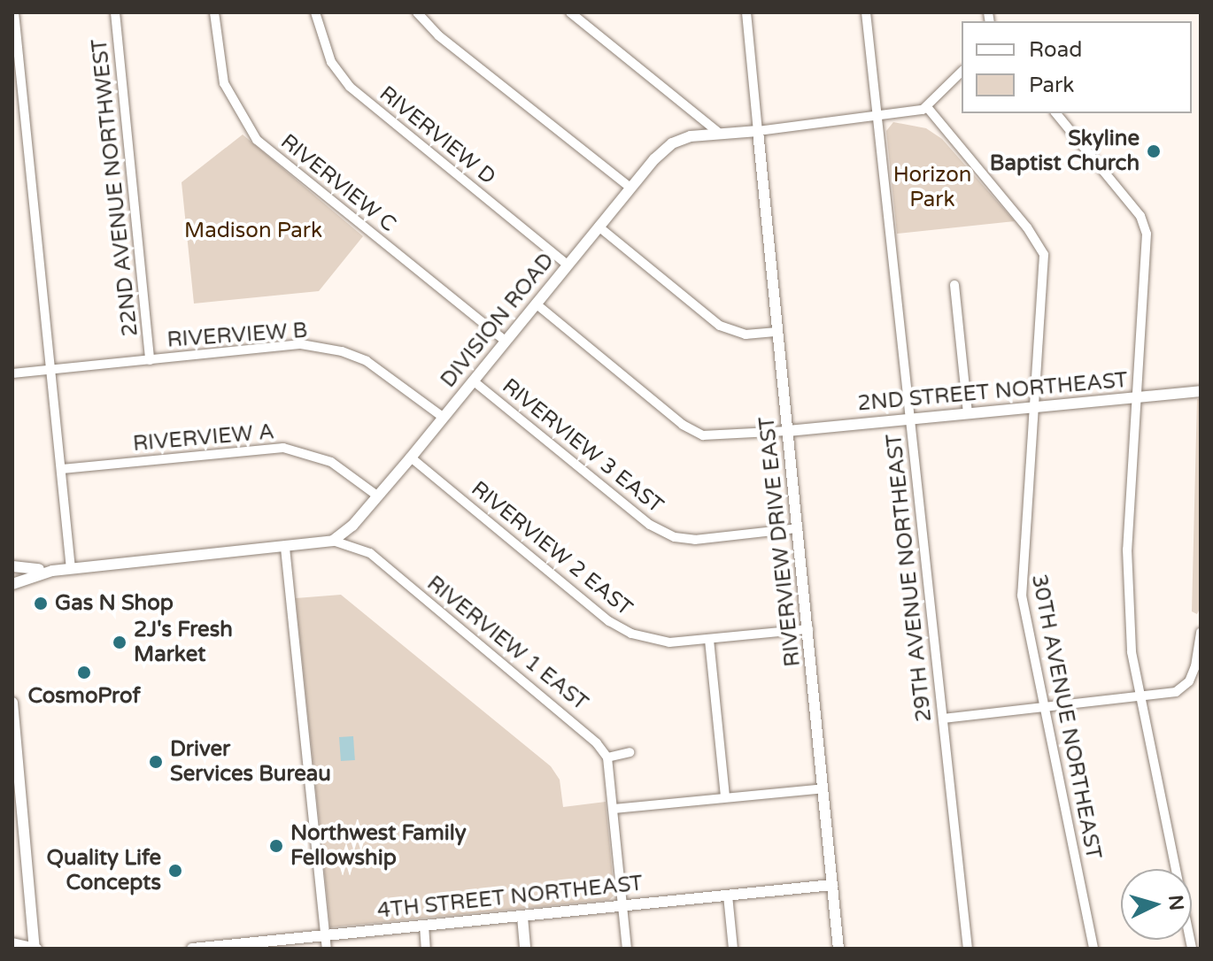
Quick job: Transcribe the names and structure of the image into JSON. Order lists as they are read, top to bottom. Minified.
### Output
{"streets":{"street":["RIVERVIEW D","RIVERVIEW C","22ND AVENUE NORTHWEST","DIVISION ROAD","RIVERVIEW B","2ND STREET NORTHEAST","RIVERVIEW A","RIVERVIEW 3 EAST","RIVERVIEW DRIVE EAST","RIVERVIEW 2 EAST","29TH AVENUE NORTHEAST","RIVERVIEW 1 EAST","30TH AVENUE NORTHEAST","4TH STREET NORTHEAST"]},"crossings":[["RIVERVIEW D","DIVISION ROAD"],["RIVERVIEW C","DIVISION ROAD"],["22ND AVENUE NORTHWEST","RIVERVIEW B"],["DIVISION ROAD","RIVERVIEW B"],["DIVISION ROAD","RIVERVIEW A"],["DIVISION ROAD","RIVERVIEW 3 EAST"],["DIVISION ROAD","RIVERVIEW DRIVE EAST"],["DIVISION ROAD","RIVERVIEW 2 EAST"],["DIVISION ROAD","29TH AVENUE NORTHEAST"],["DIVISION ROAD","RIVERVIEW 1 EAST"],["DIVISION ROAD","30TH AVENUE NORTHEAST"],["2ND STREET NORTHEAST","RIVERVIEW DRIVE EAST"],["2ND STREET NORTHEAST","29TH AVENUE NORTHEAST"],["2ND STREET NORTHEAST","30TH AVENUE NORTHEAST"],["RIVERVIEW 3 EAST","RIVERVIEW DRIVE EAST"],["RIVERVIEW DRIVE EAST","RIVERVIEW 2 EAST"],["RIVERVIEW DRIVE EAST","4TH STREET NORTHEAST"]],"parks":["Horizon Park","Madison Park"],"places":["Skyline Baptist Church","Gas N Shop","2J's Fresh Market","CosmoProf","Driver Services Bureau","Northwest Family Fellowship","Quality Life Concepts"],"legend":["Road","Park"],"north":"right"}
